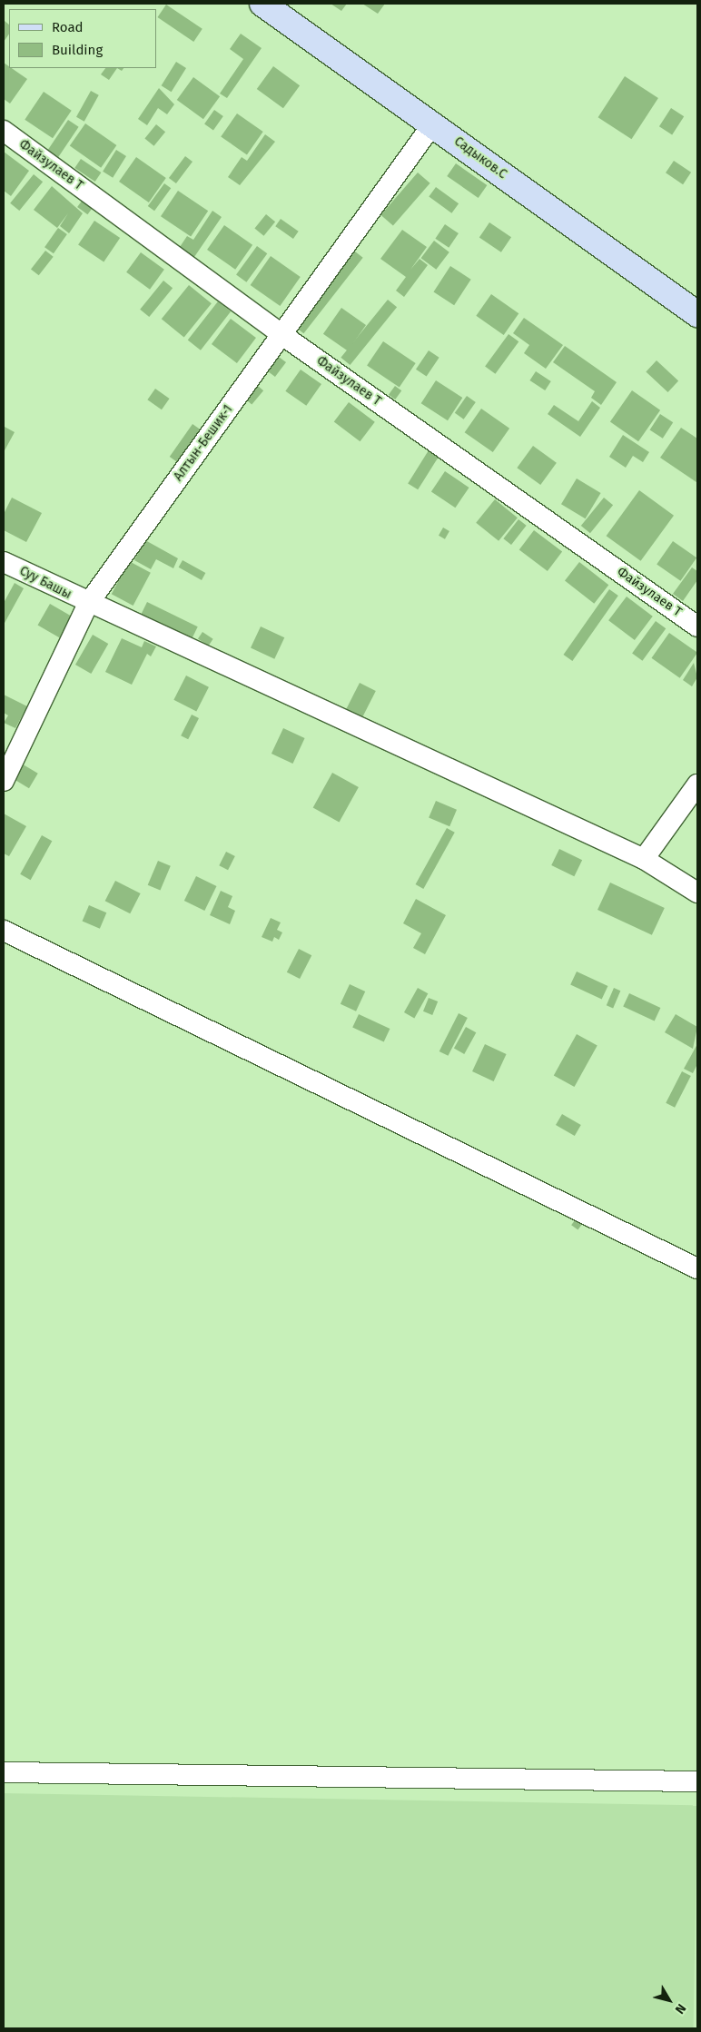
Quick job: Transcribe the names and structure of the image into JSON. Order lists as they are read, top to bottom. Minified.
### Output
{"streets":{"main road":["Садыков.С"],"street":["Файзулаев Т","Алтын-Бешик-1","Суу Башы"]},"crossings":[["Садыков.С","Алтын-Бешик-1"],["Файзулаев Т","Алтын-Бешик-1"],["Алтын-Бешик-1","Суу Башы"]],"legend":["Road","Building"],"north":"bottom right"}
